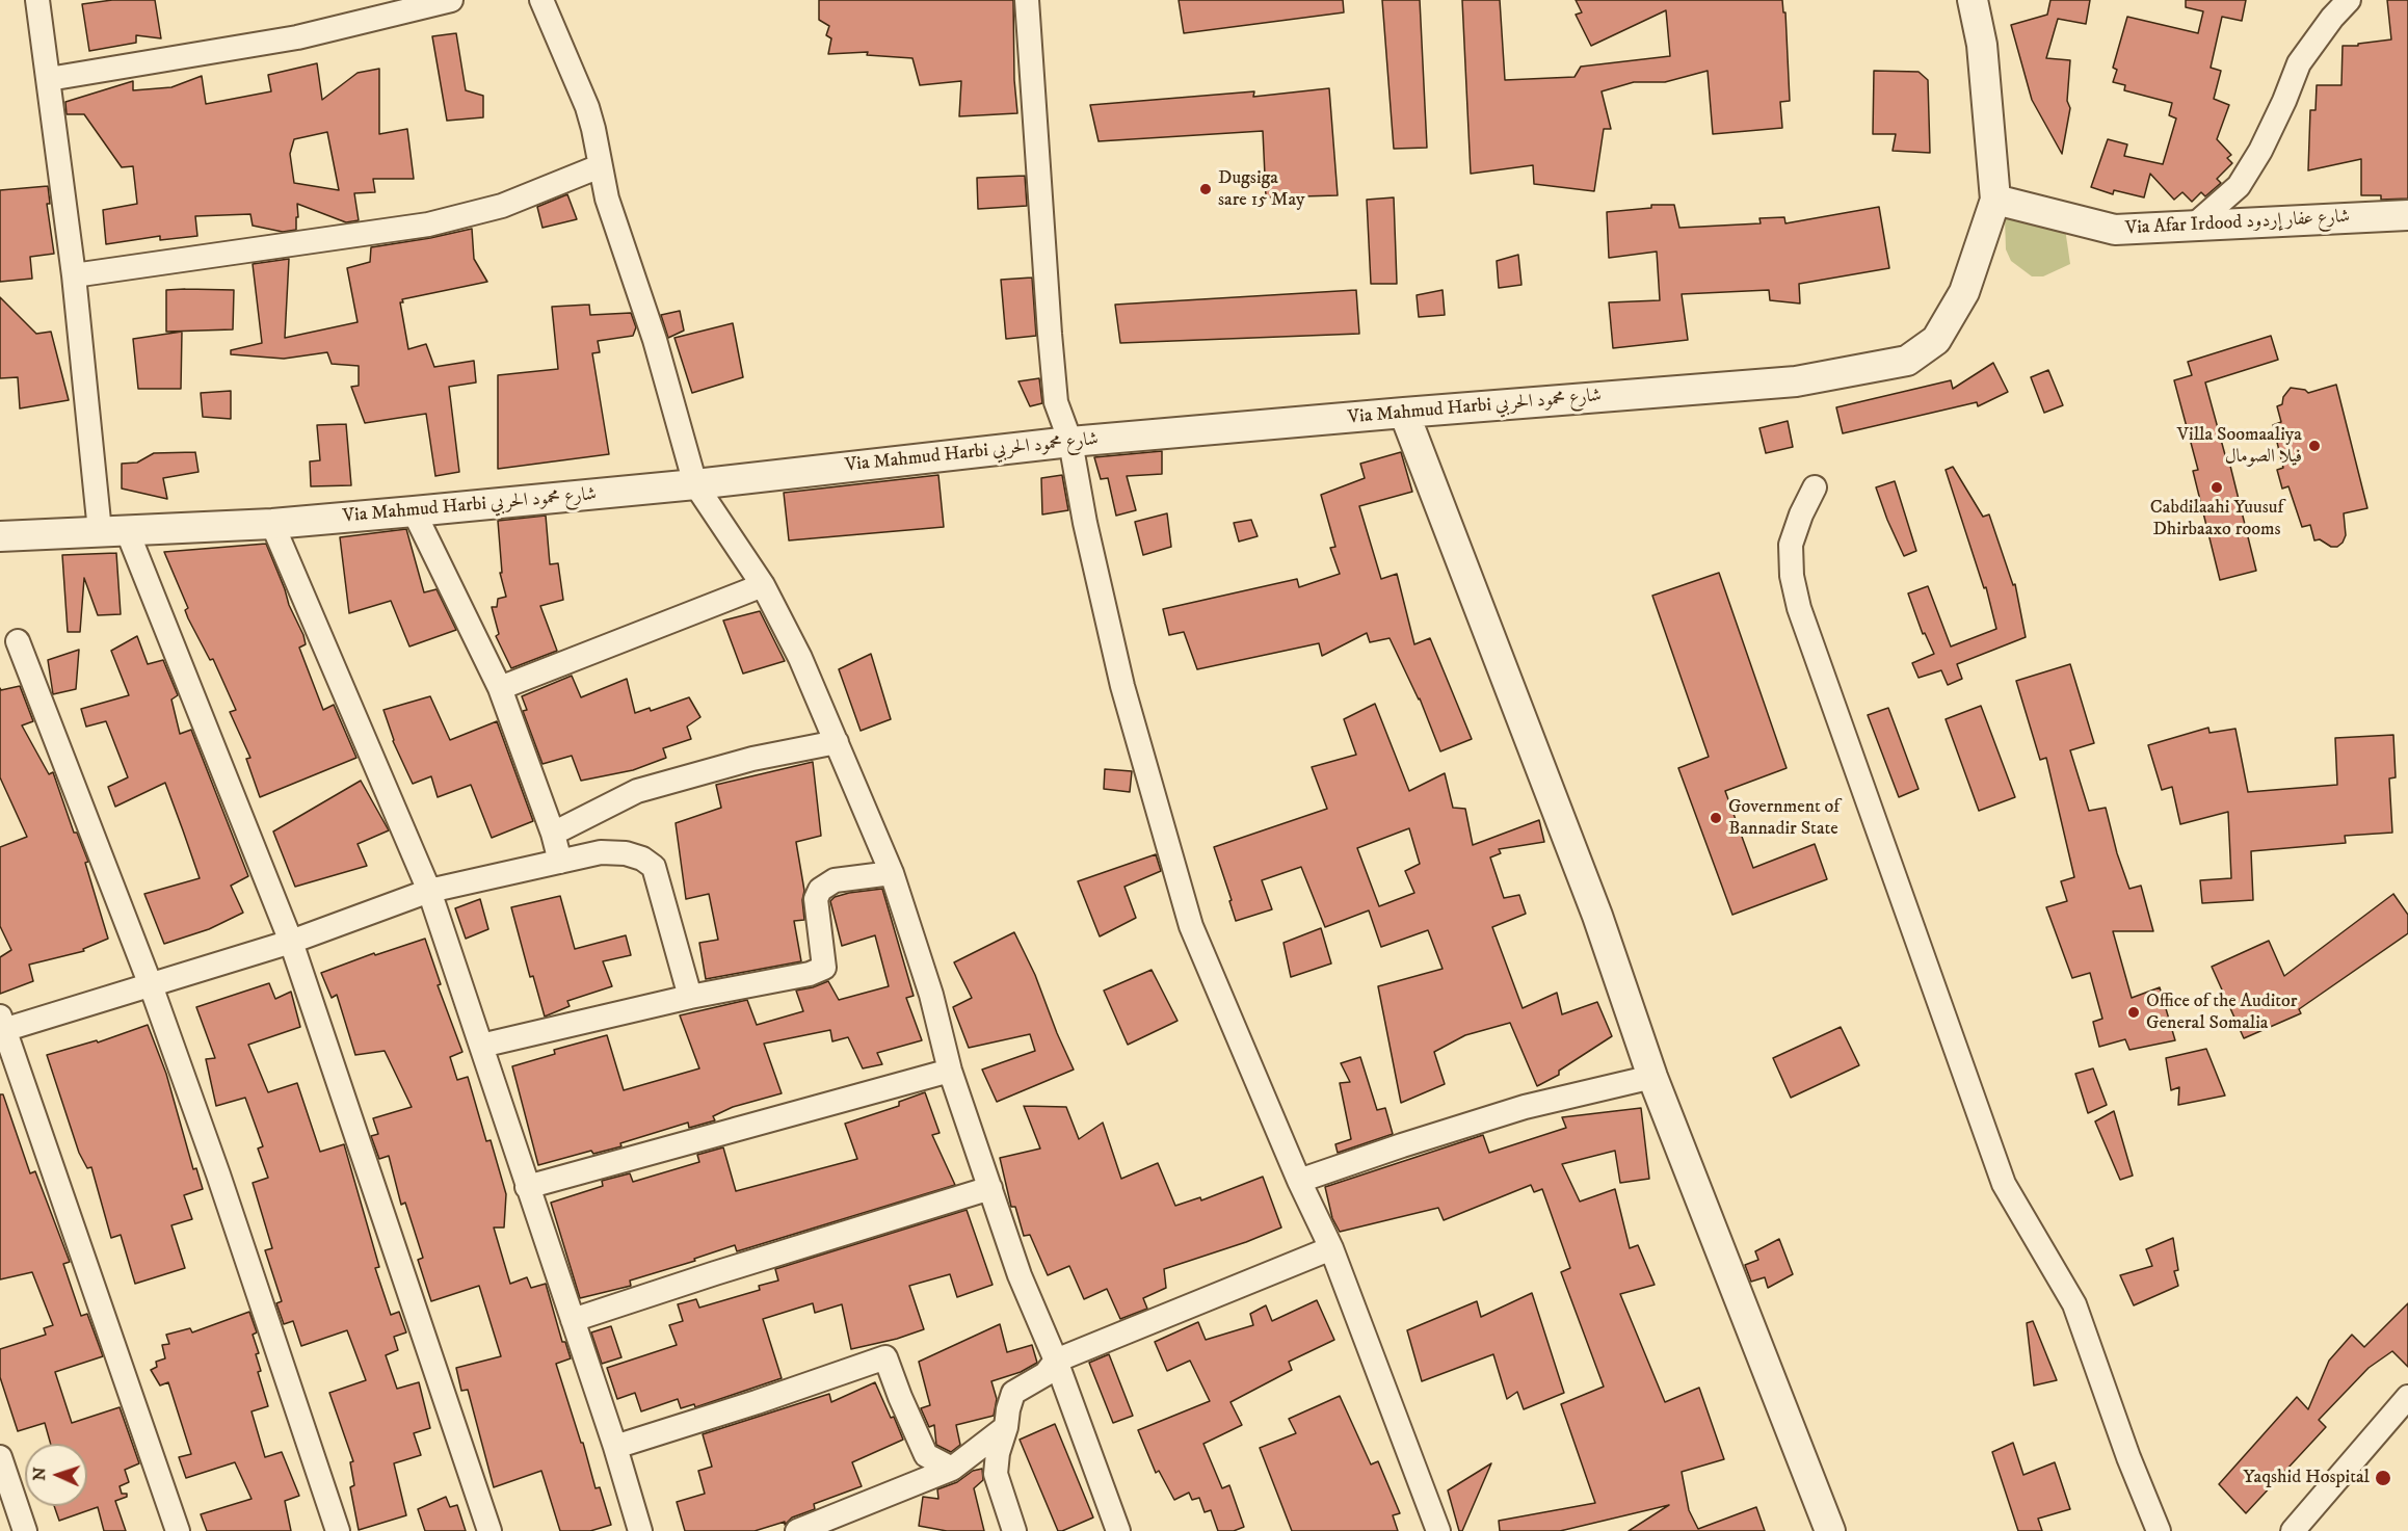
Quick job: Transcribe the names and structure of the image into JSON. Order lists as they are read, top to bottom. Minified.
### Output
{"streets":{"street":["Via Afar Irdood شارع عفار إردود","Via Mahmud Harbi شارع محمود الحربي"]},"crossings":[["Via Afar Irdood شارع عفار إردود","Via Mahmud Harbi شارع محمود الحربي"]],"places":["Dugsiga sare 15 May","Villa Soomaaliya فيلا الصومال","Cabdilaahi Yuusuf Dhirbaaxo rooms","Government of Bannadir State","Office of the Auditor General Somalia","Yaqshid Hospital"],"north":"left"}
